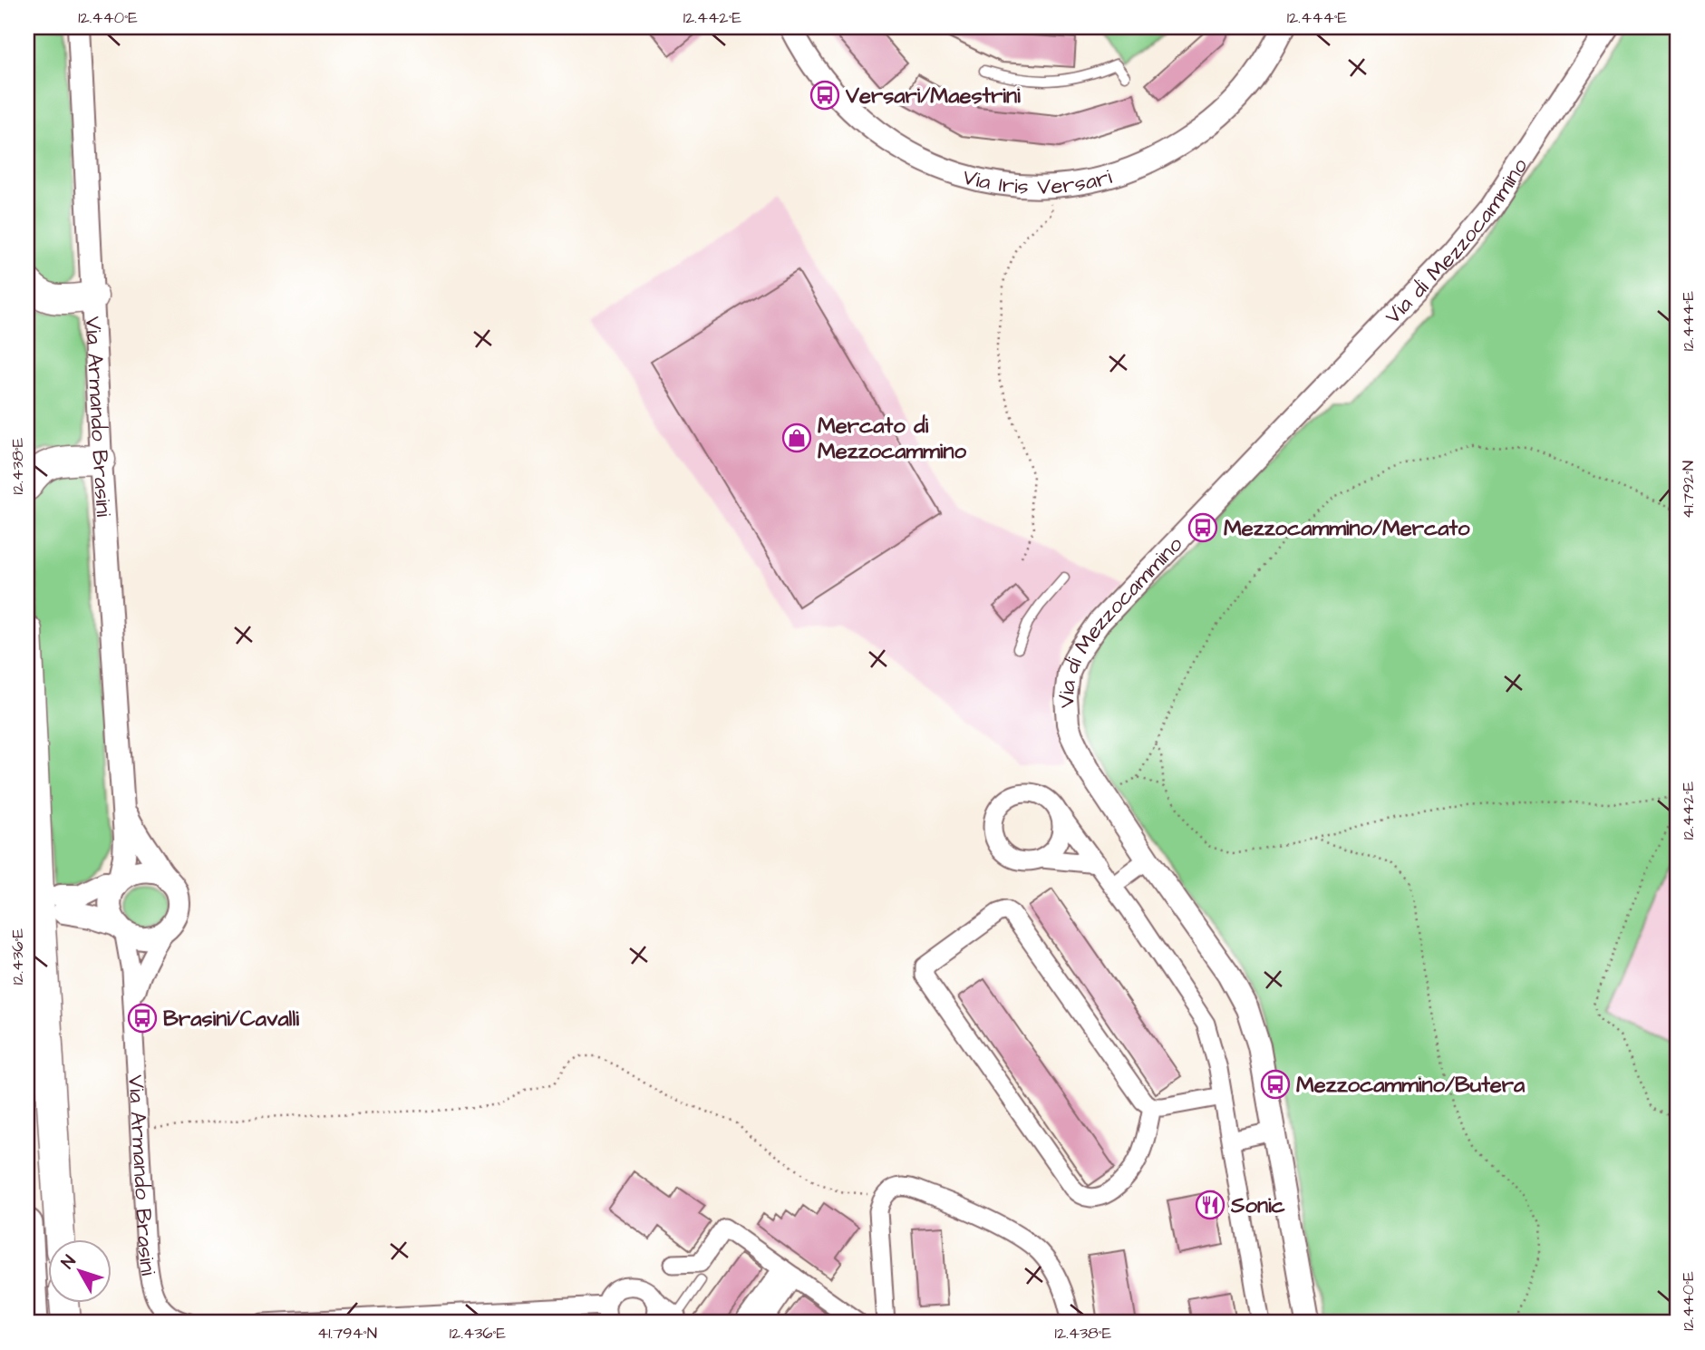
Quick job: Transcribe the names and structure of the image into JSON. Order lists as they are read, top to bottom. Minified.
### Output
{"streets":{"street":["Via Iris Versari","Via di Mezzocammino","Via Armando Brasini"]},"places":{"bus stop":["Versari/Maestrini","Mezzocammino/Mercato","Brasini/Cavalli","Mezzocammino/Butera"],"shop":["Mercato di Mezzocammino"],"restaurant":["Sonic"]},"north":"top left","coordinates":["12.440°E","12.442°E","12.444°E","12.438°E","41.792°N","12.436°E","41.794°N"]}
